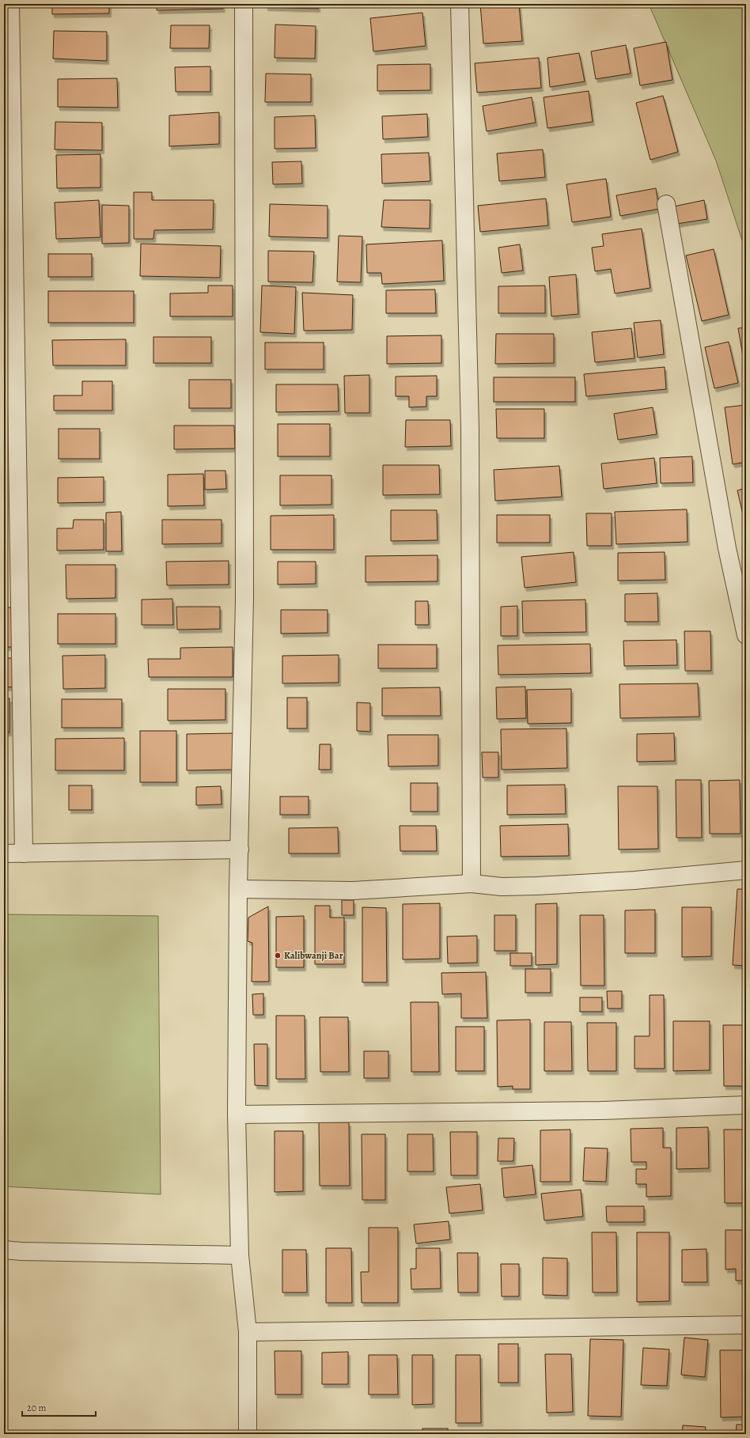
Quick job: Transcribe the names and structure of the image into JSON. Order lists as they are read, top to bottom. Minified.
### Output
{"places":["Kalibwanji Bar"],"scale_bar":"20 m"}
